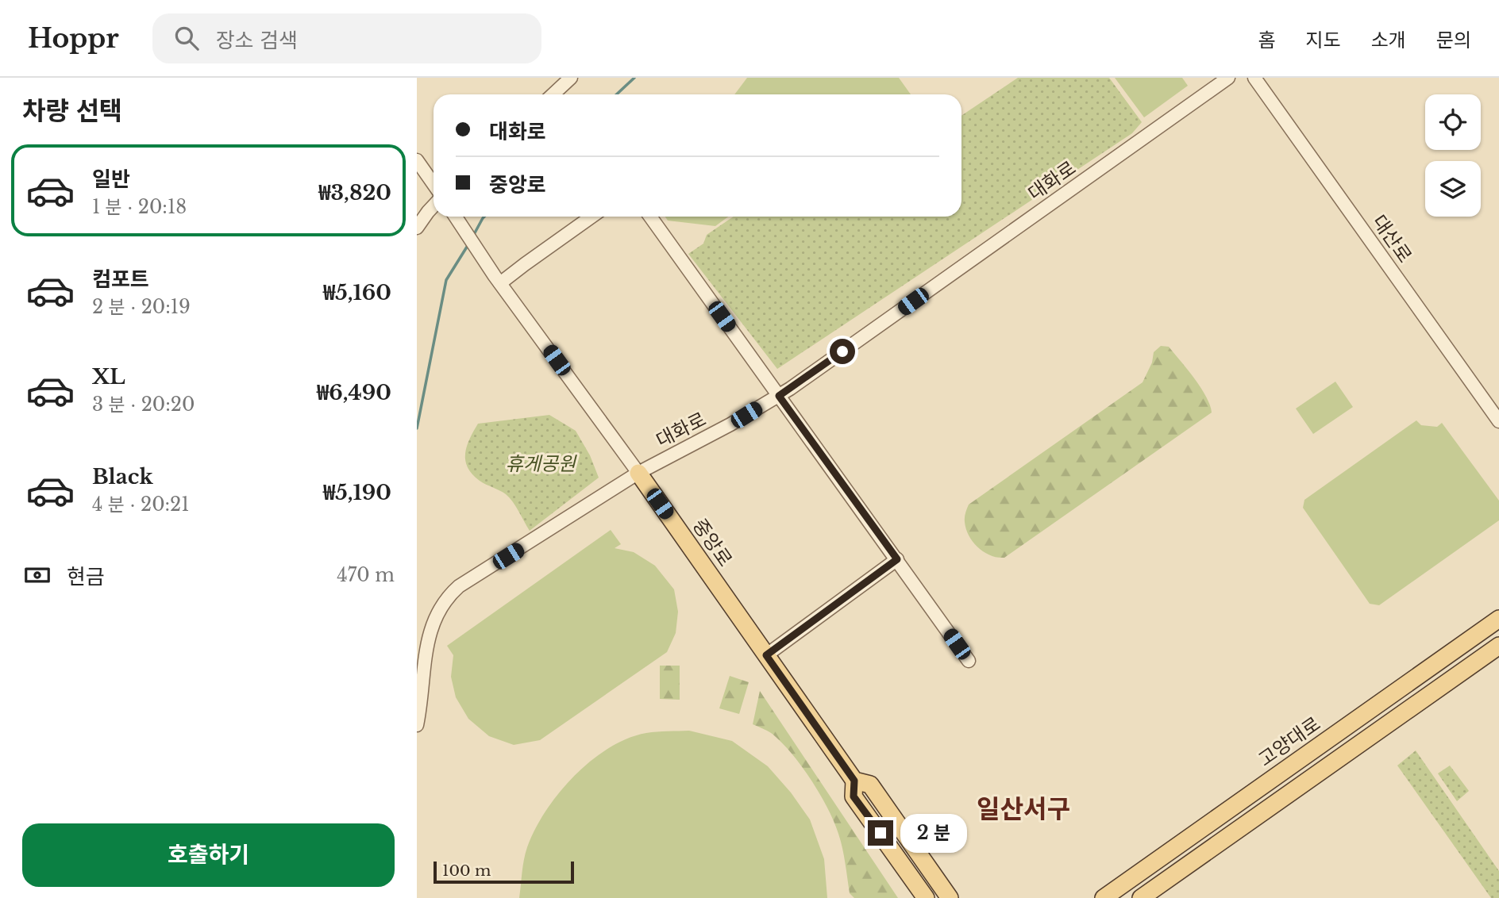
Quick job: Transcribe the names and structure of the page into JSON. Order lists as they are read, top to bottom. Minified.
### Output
{"streets":{"main road":["중앙로","고양대로"],"street":["대화로","대산로"]},"crossings":[["대화로","중앙로"]],"districts":["일산서구"],"parks":["휴게공원"],"scale_bar":"100 m","page":{"header":"Hoppr","search":"장소 검색","nav":["홈","지도","소개","문의"],"heading":"차량 선택","banner":["대화로","중앙로"],"list":[{"name":"일반","note":"1 분 · 20:18","value":"₩3,820"},{"name":"컴포트","note":"2 분 · 20:19","value":"₩5,160"},{"name":"XL","note":"3 분 · 20:20","value":"₩6,490"},{"name":"Black","note":"4 분 · 20:21","value":"₩5,190"}],"pay":["현금","470 m"],"buttons":"호출하기","bubble":"2 분","scale":"100 m"}}
